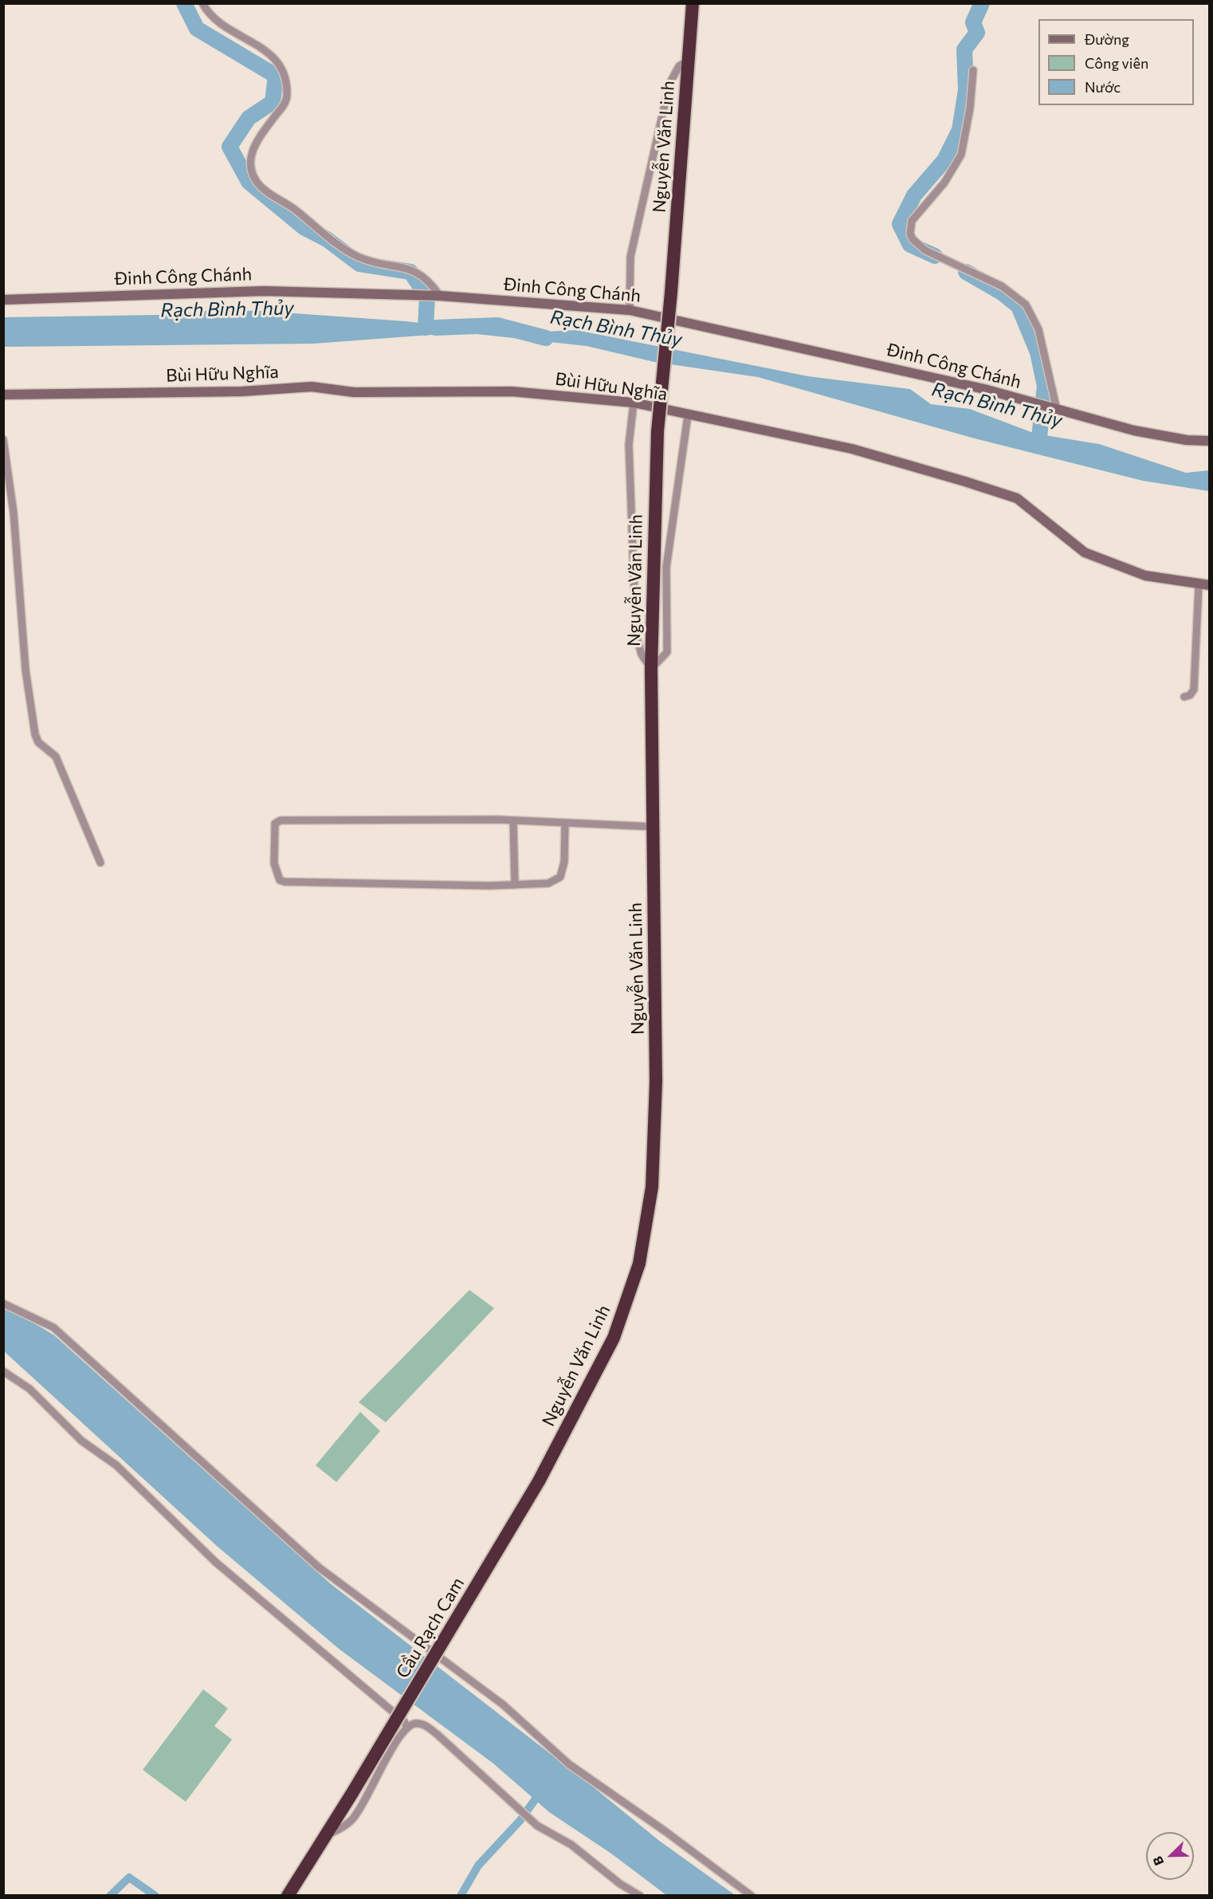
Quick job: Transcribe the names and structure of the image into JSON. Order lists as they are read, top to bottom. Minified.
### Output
{"streets":{"highway":["Nguyễn Văn Linh","Cầu Rạch Cam"],"main road":["Đinh Công Chánh","Bùi Hữu Nghĩa"]},"crossings":[["Nguyễn Văn Linh","Cầu Rạch Cam"]],"water":["Rạch Bình Thủy"],"legend":["Đường","Công viên","Nước"],"north":"bottom left"}
